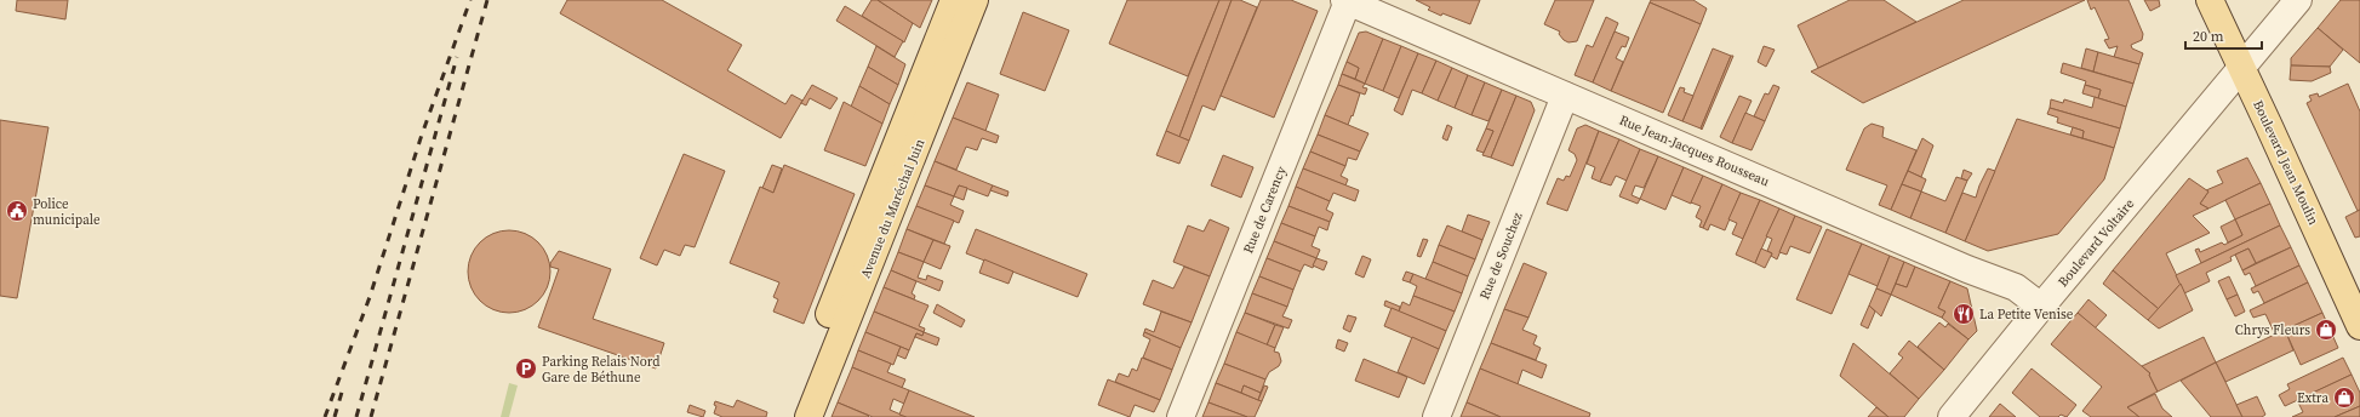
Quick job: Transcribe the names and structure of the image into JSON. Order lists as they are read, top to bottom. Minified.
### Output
{"streets":{"main road":["Boulevard Jean Moulin","Avenue du Maréchal Juin"],"street":["Rue Jean-Jacques Rousseau","Rue de Carency","Boulevard Voltaire","Rue de Souchez"]},"crossings":[["Rue Jean-Jacques Rousseau","Rue de Carency"],["Rue Jean-Jacques Rousseau","Boulevard Voltaire"],["Rue Jean-Jacques Rousseau","Rue de Souchez"],["Boulevard Jean Moulin","Boulevard Voltaire"]],"places":{"public building":["Police municipale"],"restaurant":["La Petite Venise"],"shop":["Chrys Fleurs","Extra"],"parking":["Parking Relais Nord Gare de Béthune"]},"scale_bar":"20 m"}
